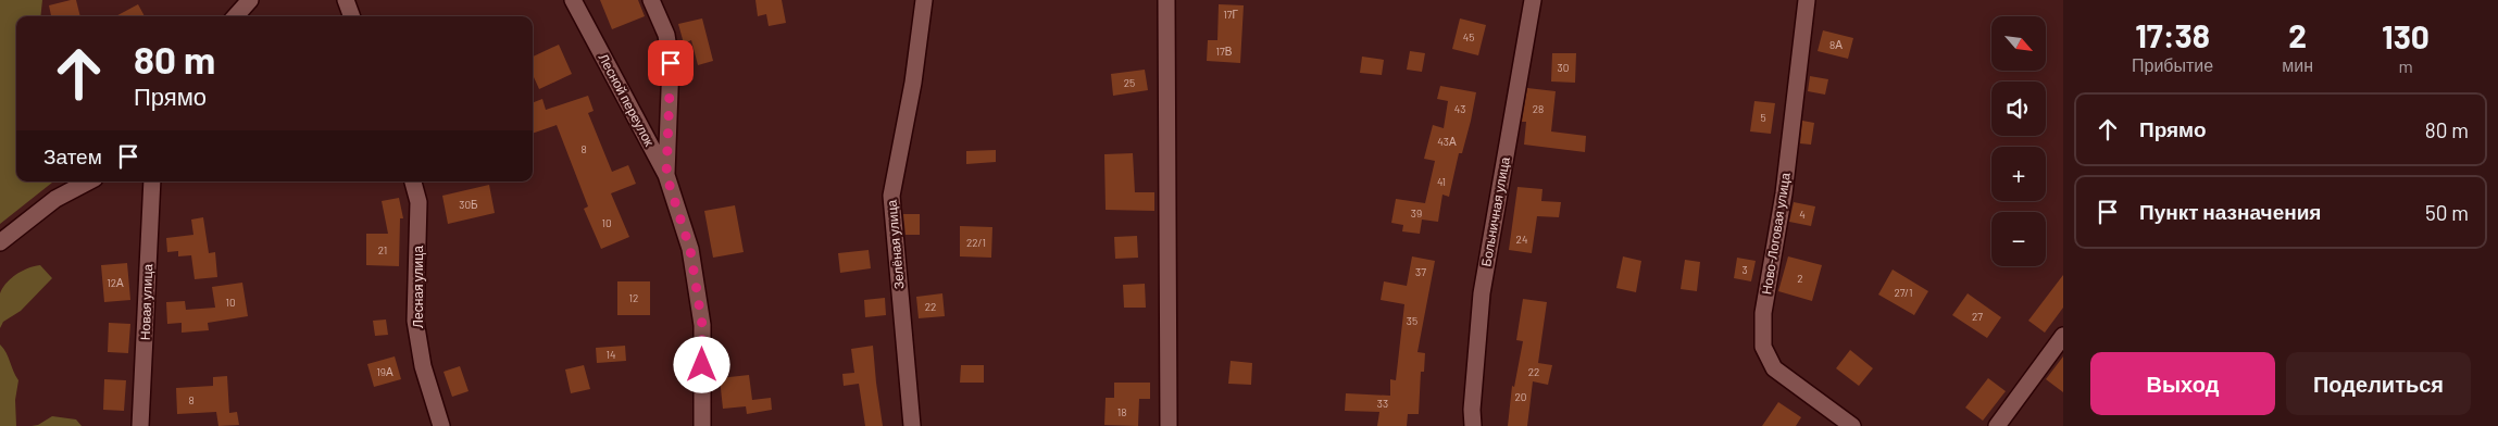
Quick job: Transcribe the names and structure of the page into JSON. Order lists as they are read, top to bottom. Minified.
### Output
{"streets":{"street":["Лесной переулок","Больничная улица","Ново-Логовая улица","Зелёная улица","Лесная улица","Новая улица"]},"house_numbers":["17Г","45","8А","17В","30","25","43","28","5","43А","8","41","30Б","39","4","10","24","22/1","21","3","37","2","12А","27/1","12","10","22","27","35","14","19А","22","20","8","33","18"],"north":"bottom right","page":{"eta":["17:38","Прибытие","2","мин","130","m"],"map_buttons":["+","−"],"turn":["80 m","Прямо"],"list":[{"name":"Прямо","value":"80 m"},{"name":"Пункт назначения","value":"50 m"}],"then":"Затем","buttons":["Выход","Поделиться"]}}
